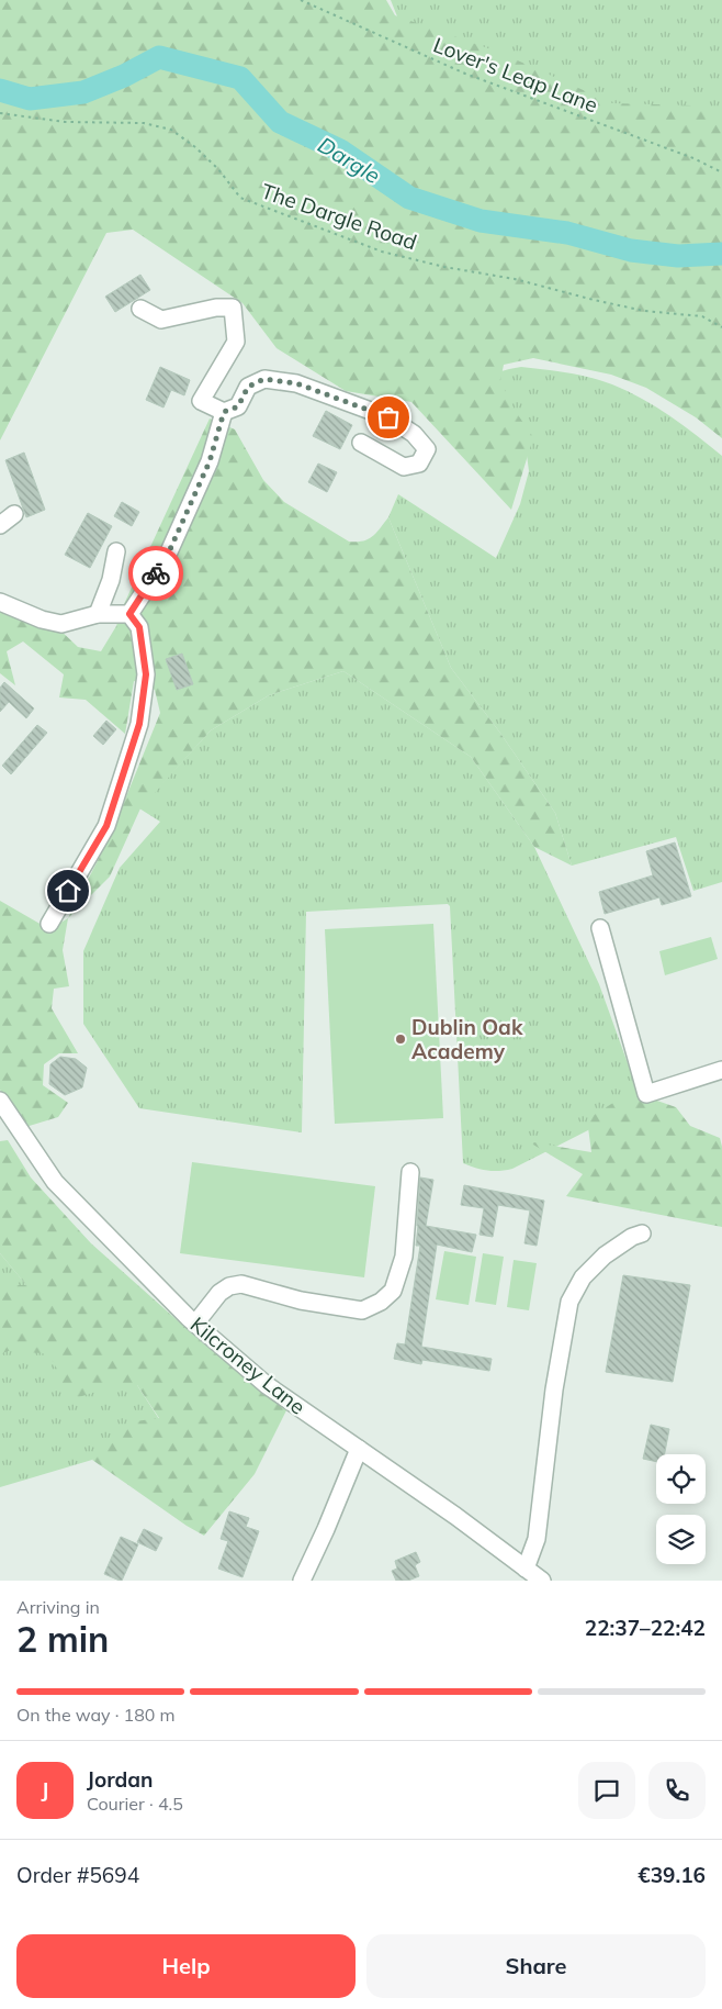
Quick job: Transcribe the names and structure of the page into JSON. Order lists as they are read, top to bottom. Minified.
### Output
{"streets":{"street":["Kilcroney Lane"],"path":["Lover's Leap Lane","The Dargle Road"]},"water":["Dargle"],"places":["Dublin Oak Academy"],"page":{"heading":["2 min","Arriving in","22:37–22:42"],"panel":["Jordan","Courier · 4.5","Order #5694","€39.16"],"bar":"On the way · 180 m","round":"J","buttons":["Help","Share"]}}
